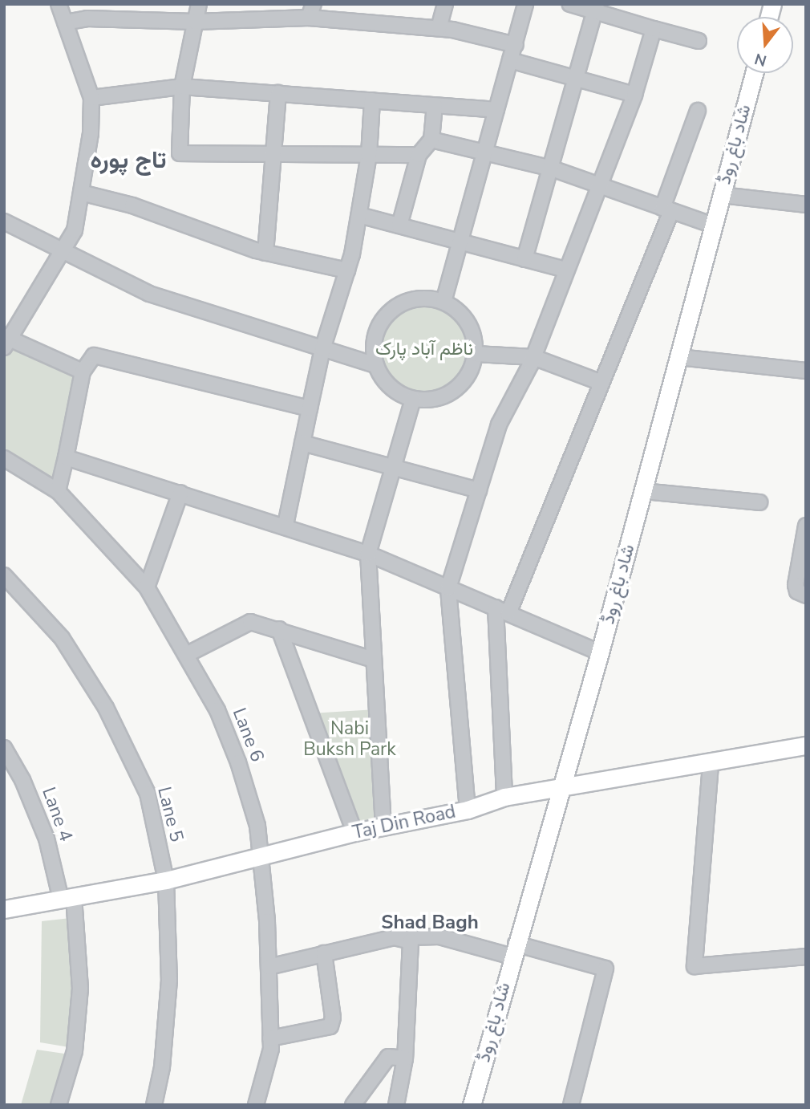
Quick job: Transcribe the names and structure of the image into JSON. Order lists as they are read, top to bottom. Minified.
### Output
{"streets":{"main road":["شاد باغ روڈ","Taj Din Road"],"street":["Lane 6","Lane 4","Lane 5"]},"crossings":[["شاد باغ روڈ","Taj Din Road"],["Lane 6","Taj Din Road"],["Lane 4","Taj Din Road"],["Lane 5","Taj Din Road"]],"districts":["تاج پورہ","Shad Bagh"],"parks":["ناظم آباد پارک","Nabi Buksh Park"],"north":"bottom"}
